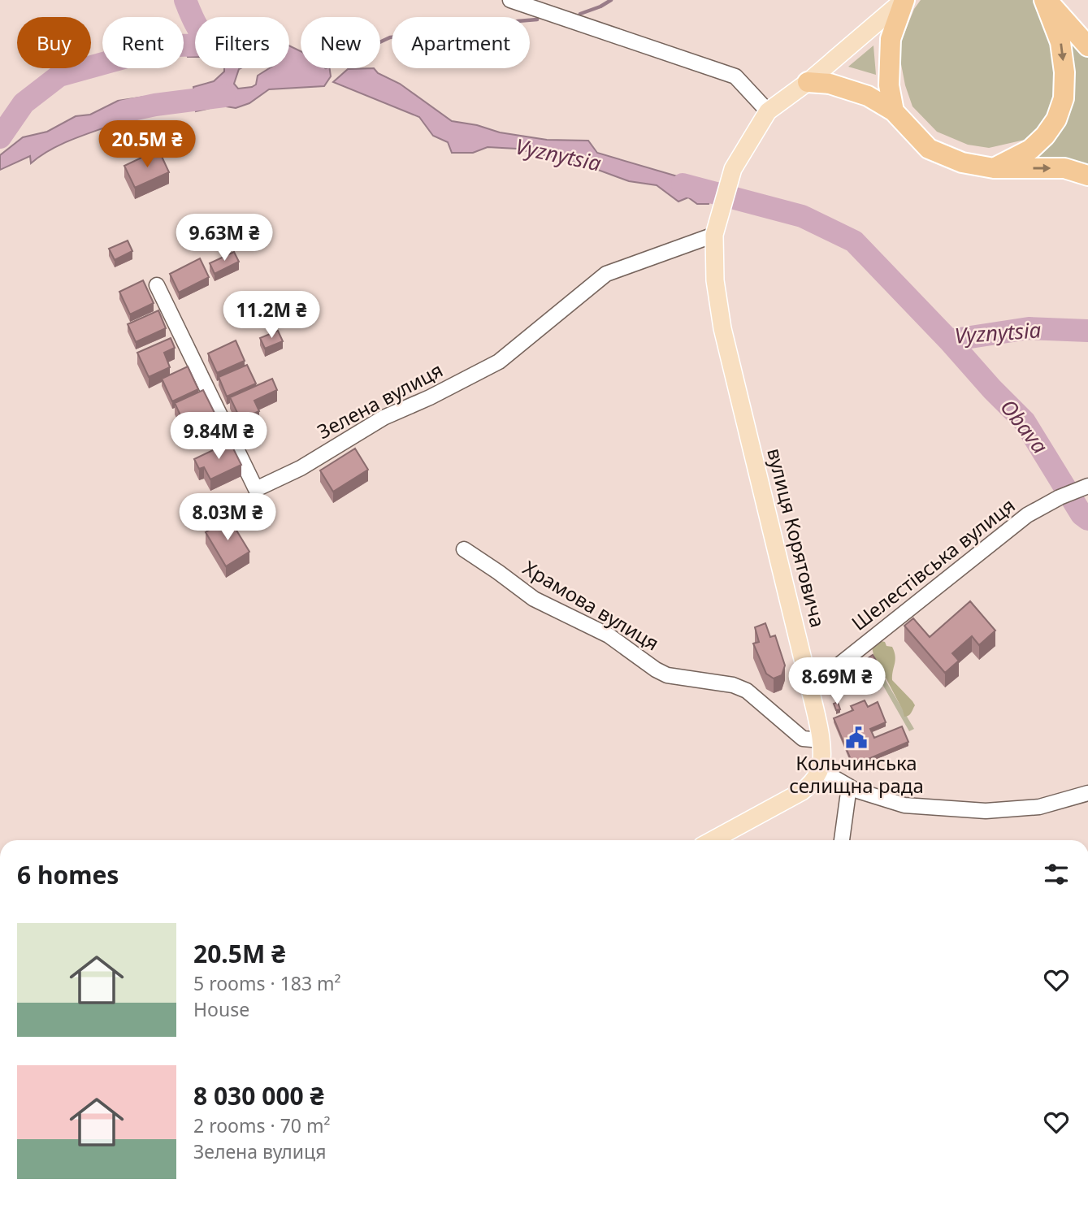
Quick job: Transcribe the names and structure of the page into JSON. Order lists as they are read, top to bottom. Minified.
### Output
{"streets":{"main road":["вулиця Корятовича"],"street":["Зелена вулиця","Шелестівська вулиця","Храмова вулиця"]},"crossings":[["Зелена вулиця","вулиця Корятовича"],["вулиця Корятовича","Шелестівська вулиця"],["вулиця Корятовича","Храмова вулиця"]],"water":["Vyznytsia","Obava"],"places":{"public building":["Кольчинська селищна рада"]},"page":{"chip":["Buy","Rent","Filters","New","Apartment"],"price":["20.5M ₴","9.63M ₴","11.2M ₴","9.84M ₴","8.03M ₴","8.69M ₴"],"heading":"6 homes","list":[{"name":"20.5M ₴","note":"5 rooms · 183 m² · House"},{"name":"8 030 000 ₴","note":"2 rooms · 70 m² · Зелена вулиця"}]}}
